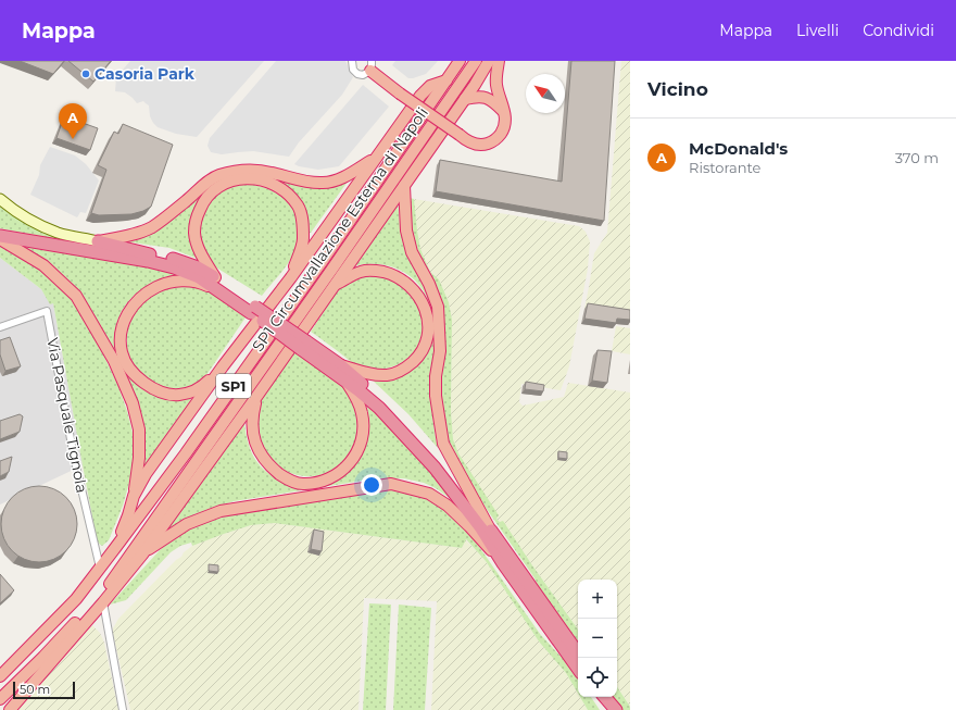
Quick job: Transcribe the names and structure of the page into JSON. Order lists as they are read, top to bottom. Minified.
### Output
{"streets":{"highway":["SP1 Circumvallazione Esterna di Napoli","SP1"],"street":["Via Pasquale Tignola"]},"crossings":[["SP1 Circumvallazione Esterna di Napoli","SP1"],["SP1 Circumvallazione Esterna di Napoli","Via Pasquale Tignola"]],"places":["Casoria Park"],"scale_bar":"50 m","north":"top left","page":{"header":"Mappa","nav":["Mappa","Livelli","Condividi"],"heading":"Vicino","pins":"A","list":[{"mark":"A","name":"McDonald's","note":"Ristorante","value":"370 m"}],"map_buttons":["+","−"],"scale":"50 m"}}
